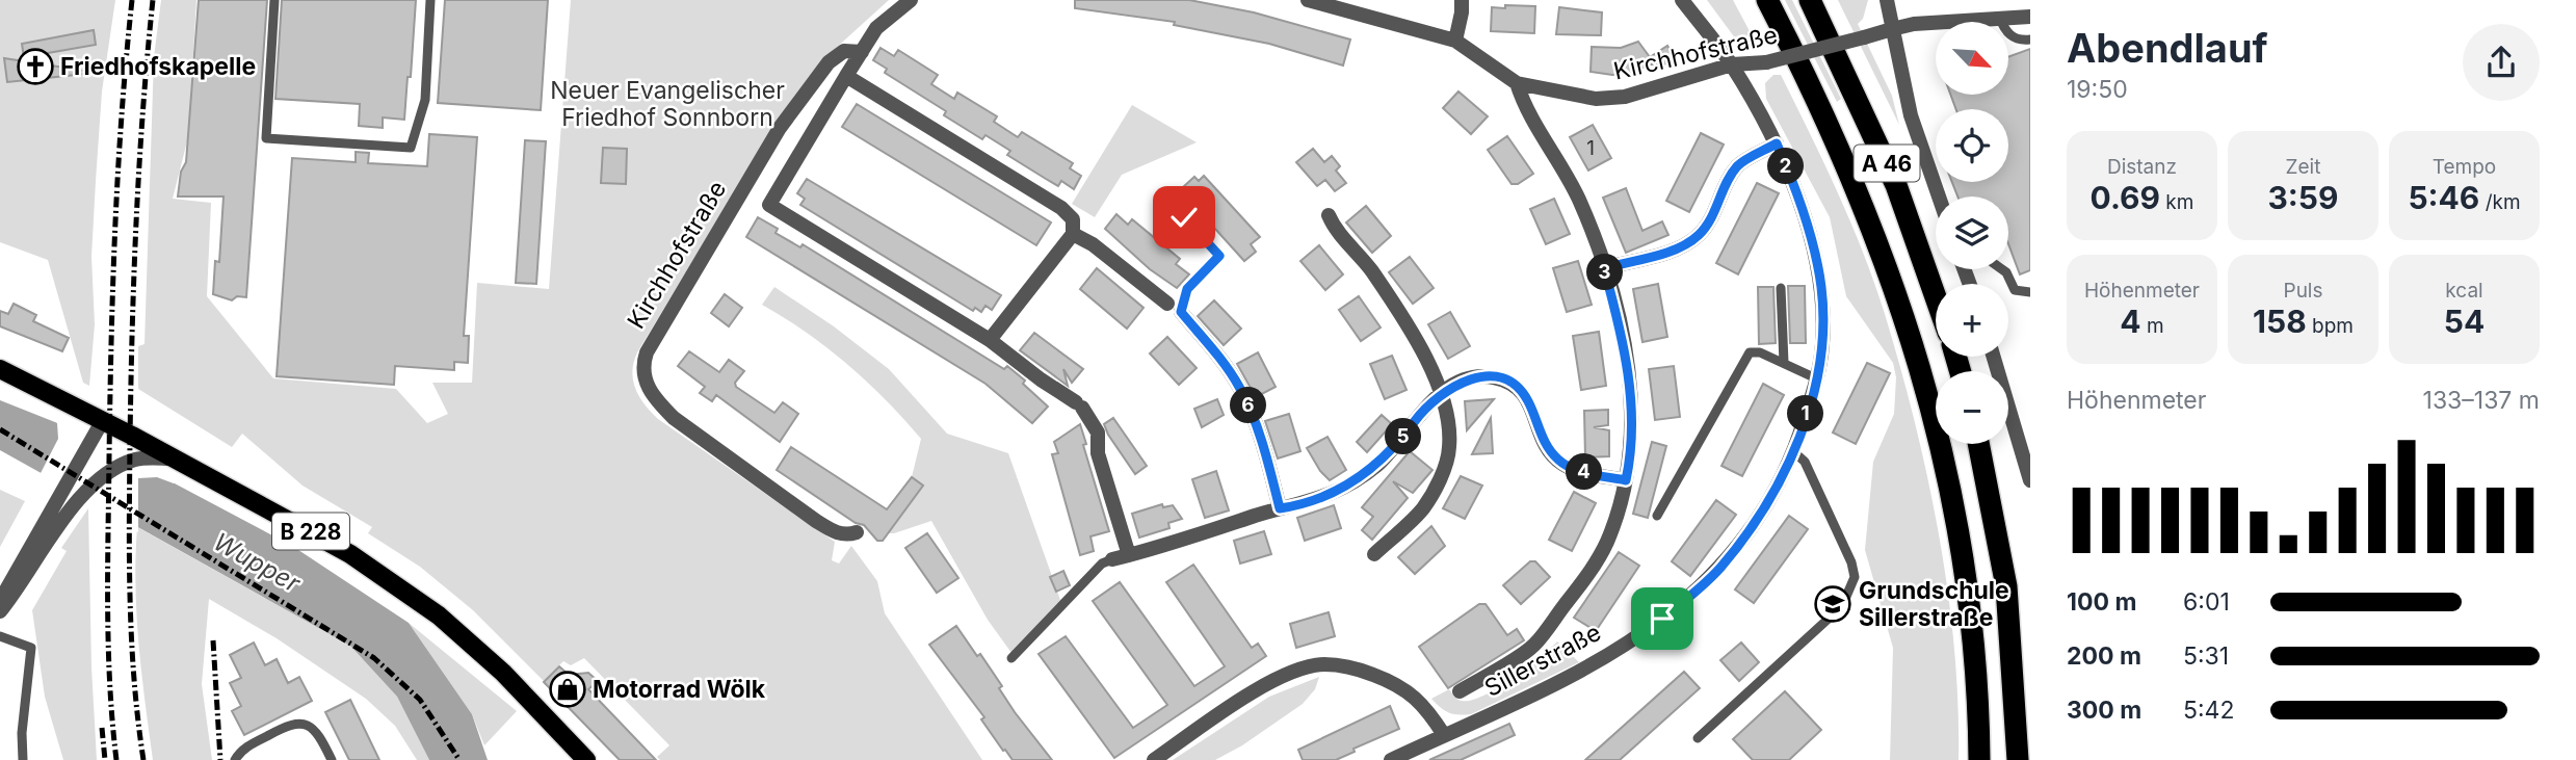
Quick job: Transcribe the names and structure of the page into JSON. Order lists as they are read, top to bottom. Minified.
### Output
{"streets":{"highway":["A 46"],"main road":["B 228"],"street":["Kirchhofstraße","Sillerstraße"]},"crossings":[["Kirchhofstraße","Sillerstraße"]],"water":["Wupper"],"parks":["Neuer Evangelischer Friedhof Sonnborn"],"places":{"church":["Friedhofskapelle"],"school or university":["Grundschule Sillerstraße"],"shop":["Motorrad Wölk"]},"house_numbers":["1"],"north":"bottom right","page":{"heading":["Abendlauf","19:50"],"map_buttons":["+","−"],"stats":[["Distanz","0.69 km"],["Zeit","3:59"],["Tempo","5:46 /km"],["Höhenmeter","4 m"],["Puls","158 bpm"],["kcal","54"]],"pins":["2","3","6","1","5","4"],"chart":["Höhenmeter","133–137 m"],"list":[{"name":"100 m","note":"6:01"},{"name":"200 m","note":"5:31"},{"name":"300 m","note":"5:42"}]}}
